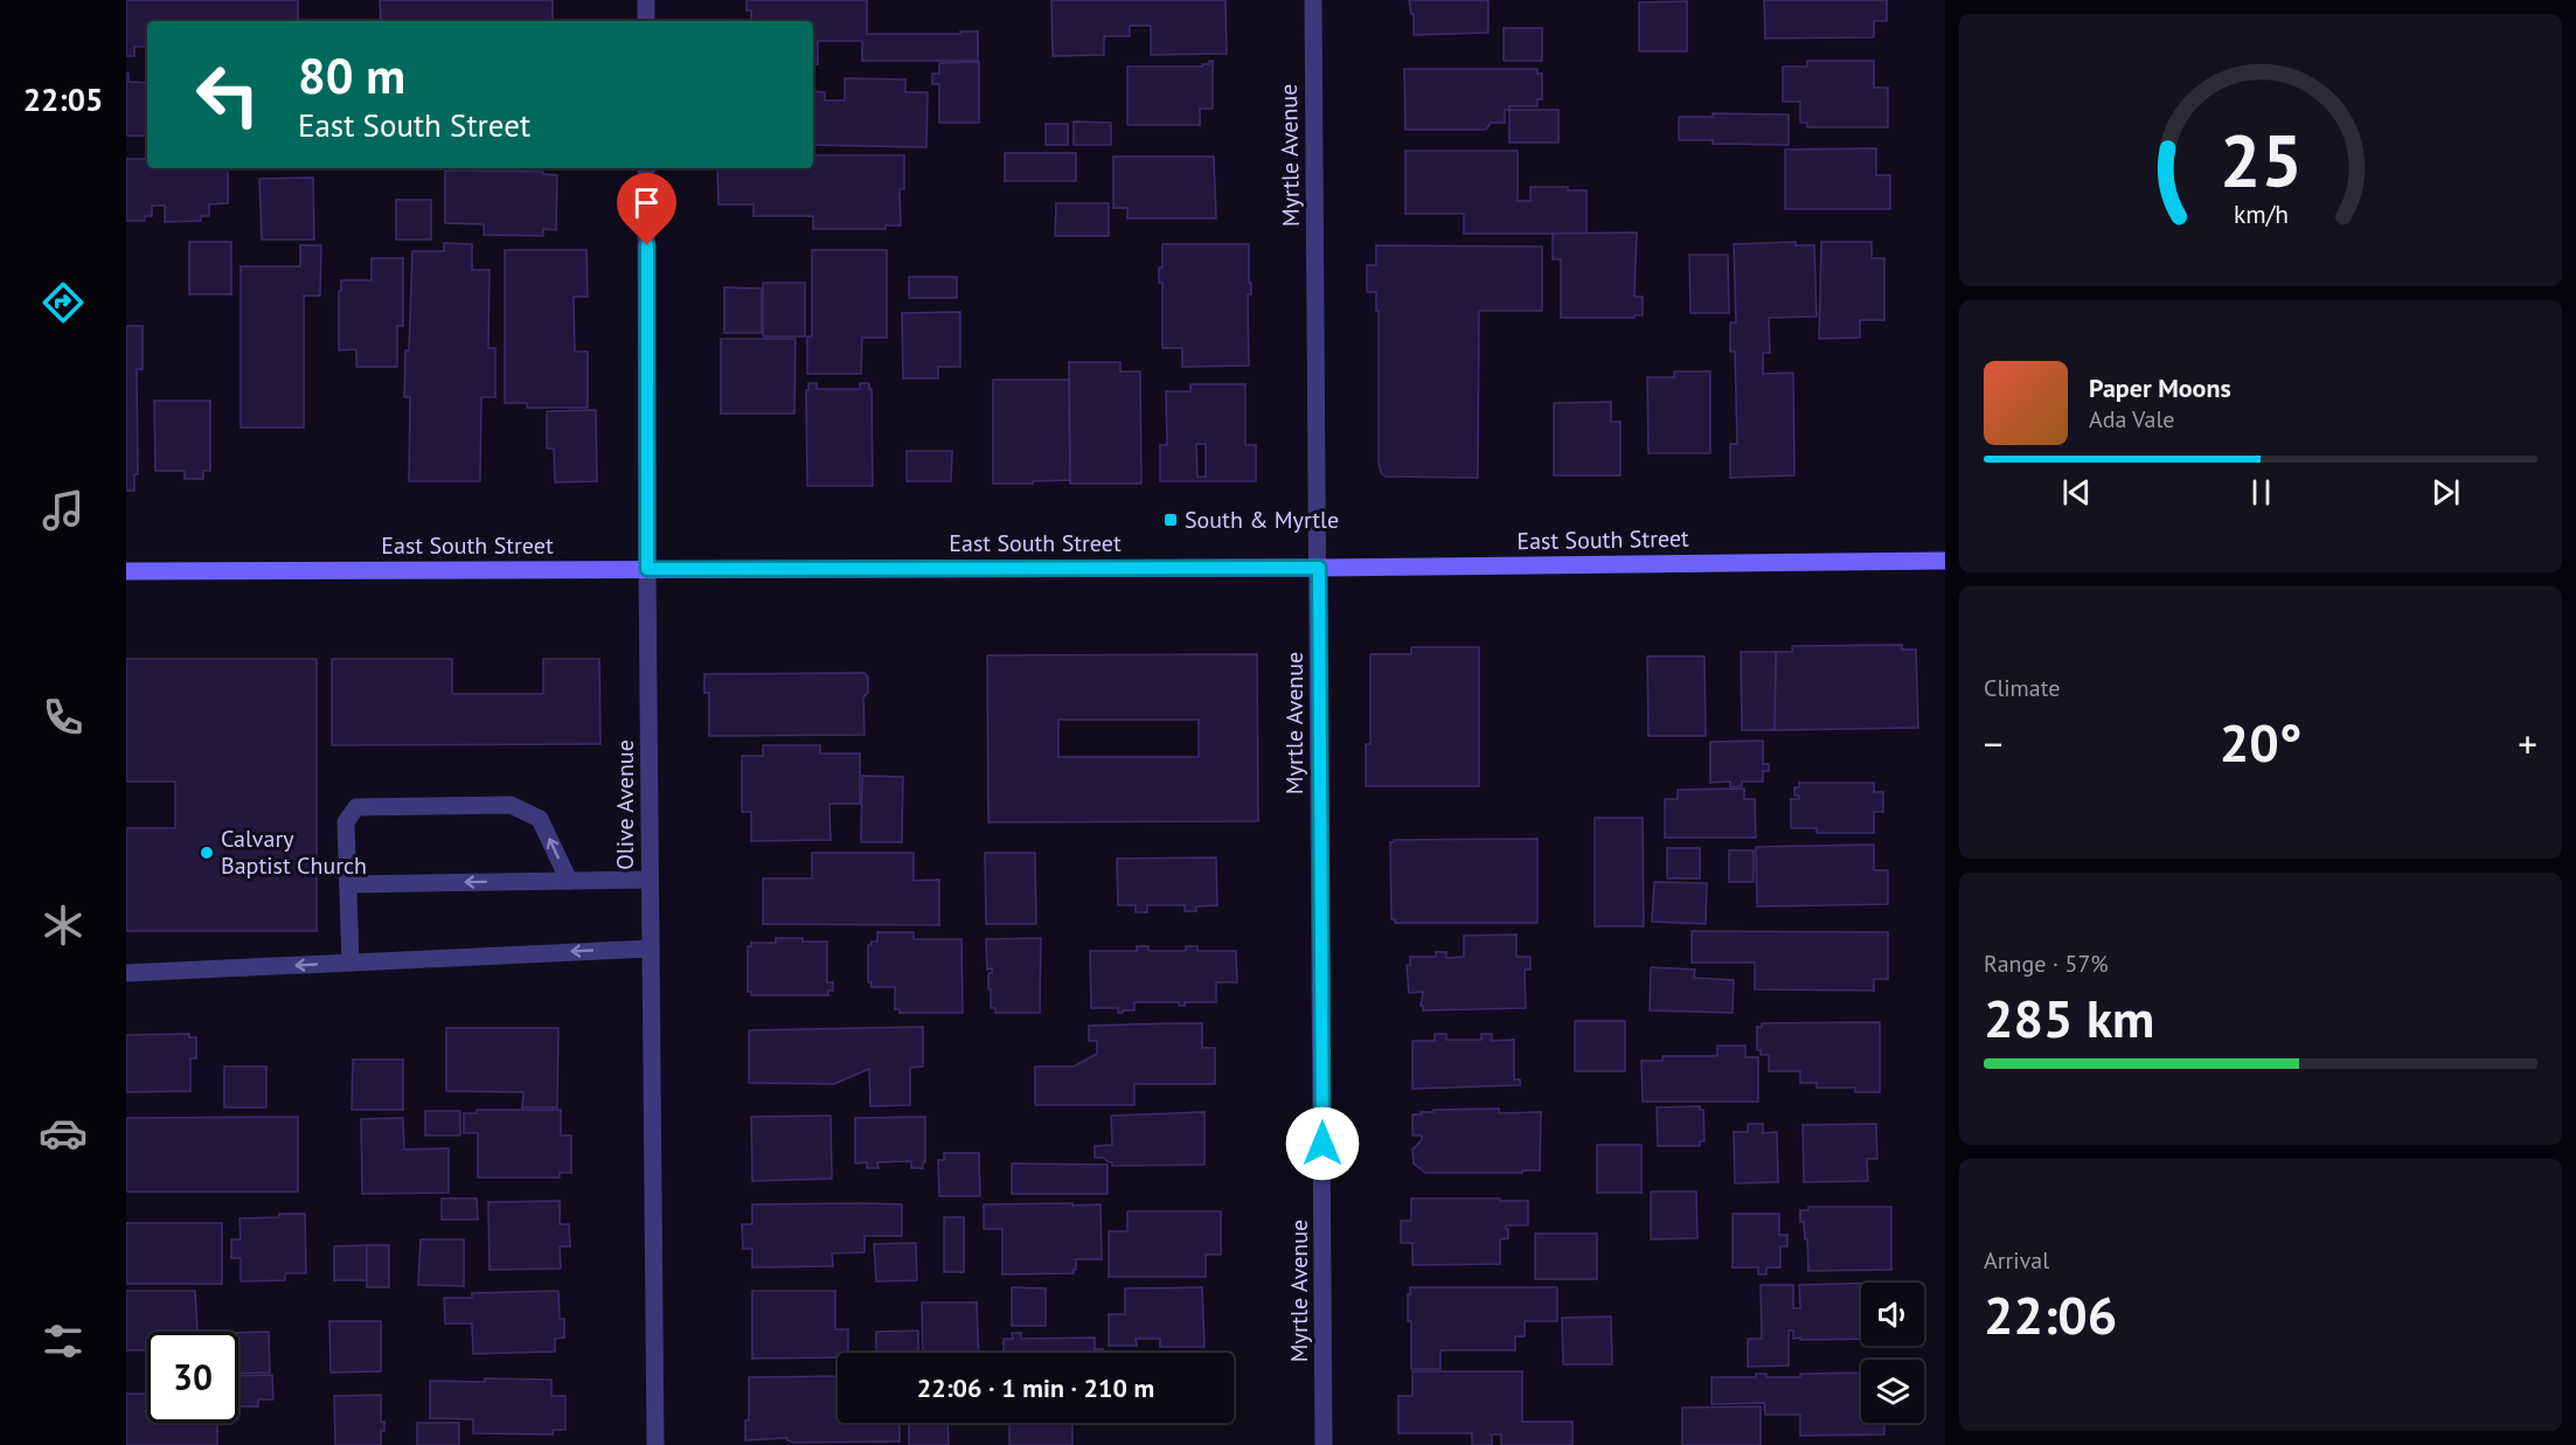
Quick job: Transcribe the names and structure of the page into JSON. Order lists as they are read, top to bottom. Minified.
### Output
{"streets":{"main road":["East South Street"],"street":["Myrtle Avenue","Olive Avenue"]},"crossings":[["Myrtle Avenue","East South Street"],["East South Street","Olive Avenue"]],"places":{"transit":["South & Myrtle"],"other":["Calvary Baptist Church"]},"page":{"tabs":"22:05","turn":["80 m","East South Street"],"song":["Paper Moons","Ada Vale"],"tile":["Climate",["Range · 57%","285 km"],["Arrival","22:06"]],"heat":["−","20°","+"],"limit":"30","trip":"22:06 · 1 min · 210 m","gauge":["25","km/h"]}}
